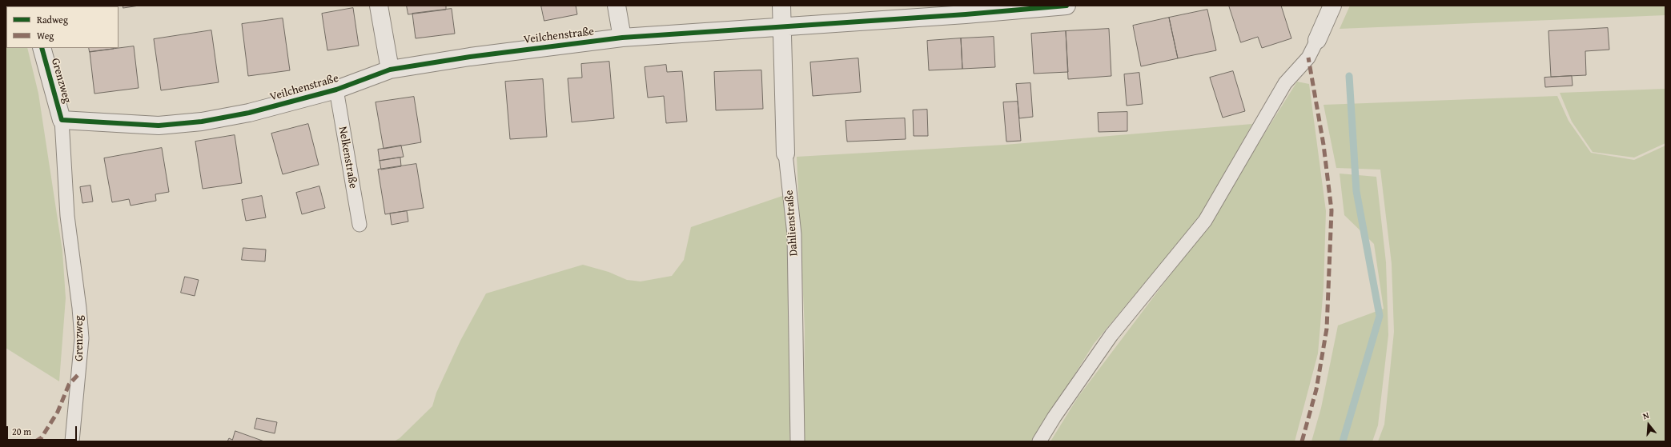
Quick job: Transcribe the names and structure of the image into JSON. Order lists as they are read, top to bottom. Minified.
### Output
{"streets":{"street":["Veilchenstraße","Grenzweg","Dahlienstraße"],"lane":["Nelkenstraße"]},"crossings":[["Veilchenstraße","Grenzweg"],["Veilchenstraße","Nelkenstraße"],["Veilchenstraße","Dahlienstraße"]],"legend":["Radweg","Weg"],"scale_bar":"20 m","north":"top"}
